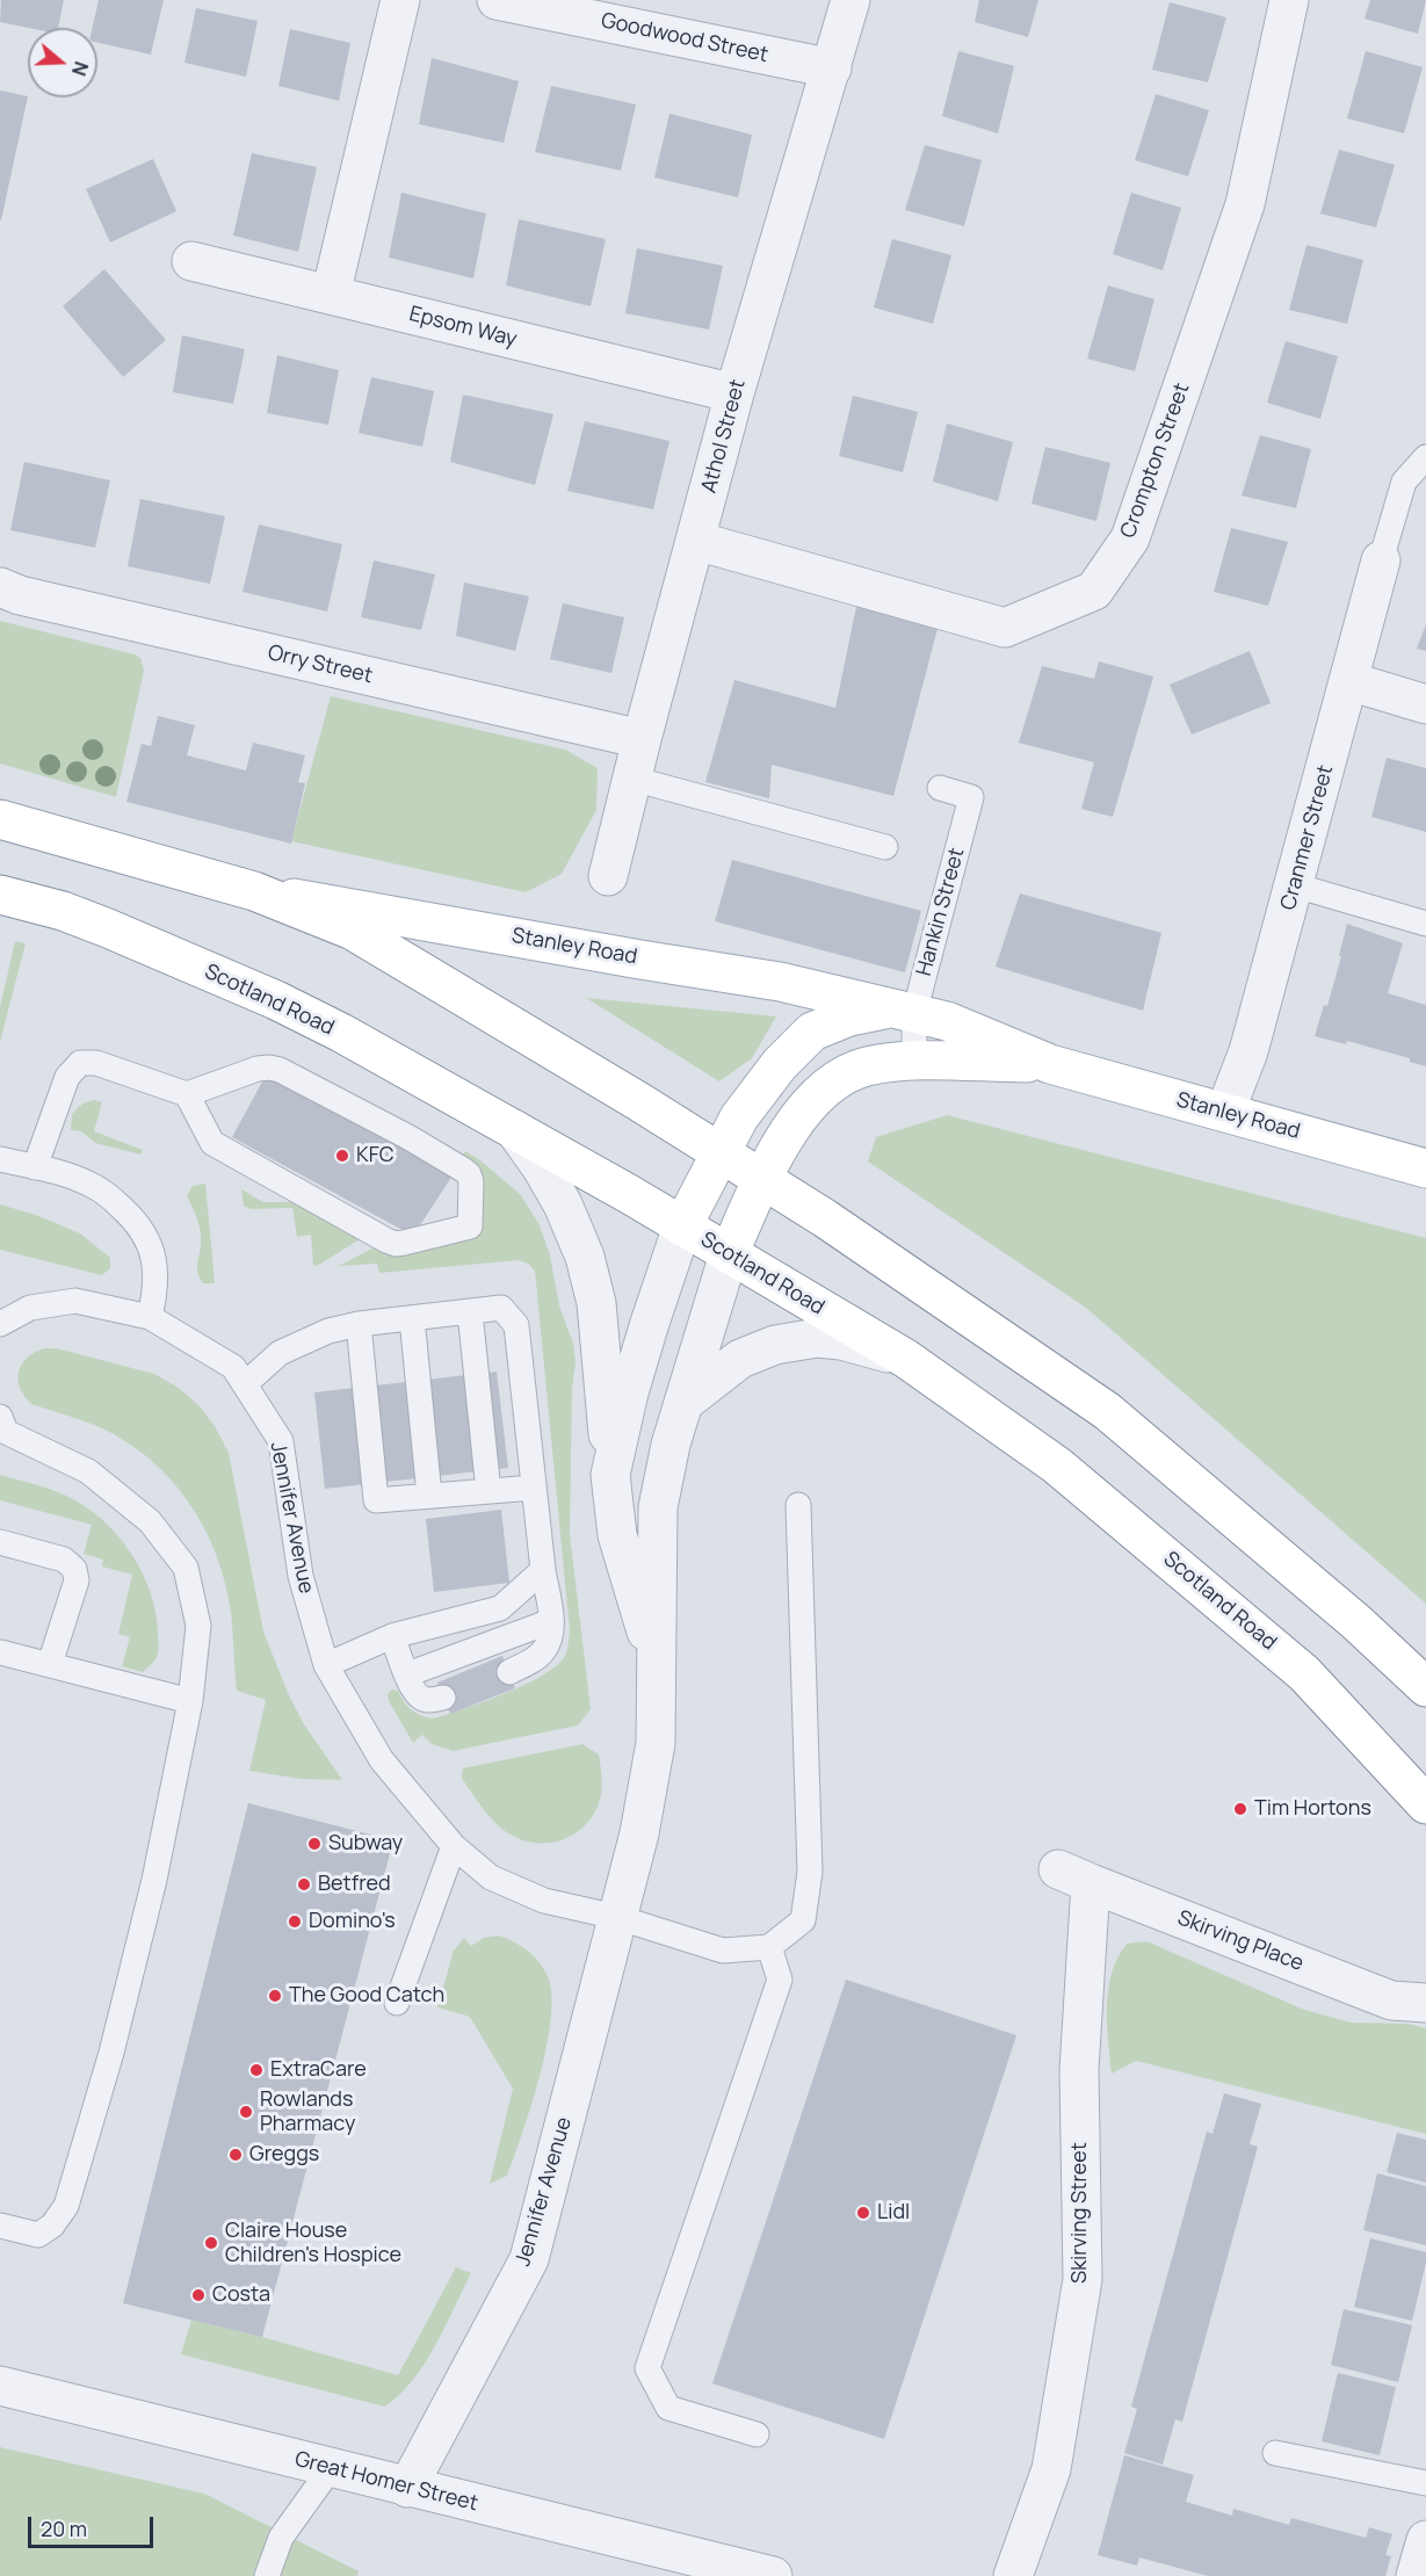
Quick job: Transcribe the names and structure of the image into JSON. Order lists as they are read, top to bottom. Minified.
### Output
{"streets":{"main road":["Stanley Road","Scotland Road"],"street":["Goodwood Street","Epsom Way","Athol Street","Crompton Street","Orry Street","Cranmer Street","Jennifer Avenue","Skirving Place","Skirving Street","Great Homer Street"],"lane":["Hankin Street"]},"crossings":[["Goodwood Street","Athol Street"],["Epsom Way","Athol Street"],["Athol Street","Crompton Street"],["Athol Street","Orry Street"],["Cranmer Street","Stanley Road"],["Hankin Street","Stanley Road"],["Stanley Road","Scotland Road"],["Stanley Road","Jennifer Avenue"],["Scotland Road","Jennifer Avenue"],["Jennifer Avenue","Great Homer Street"],["Skirving Place","Skirving Street"]],"places":["KFC","Tim Hortons","Subway","Betfred","Domino's","The Good Catch","ExtraCare","Rowlands Pharmacy","Greggs","Lidl","Claire House Children's Hospice","Costa"],"scale_bar":"20 m","north":"right"}
